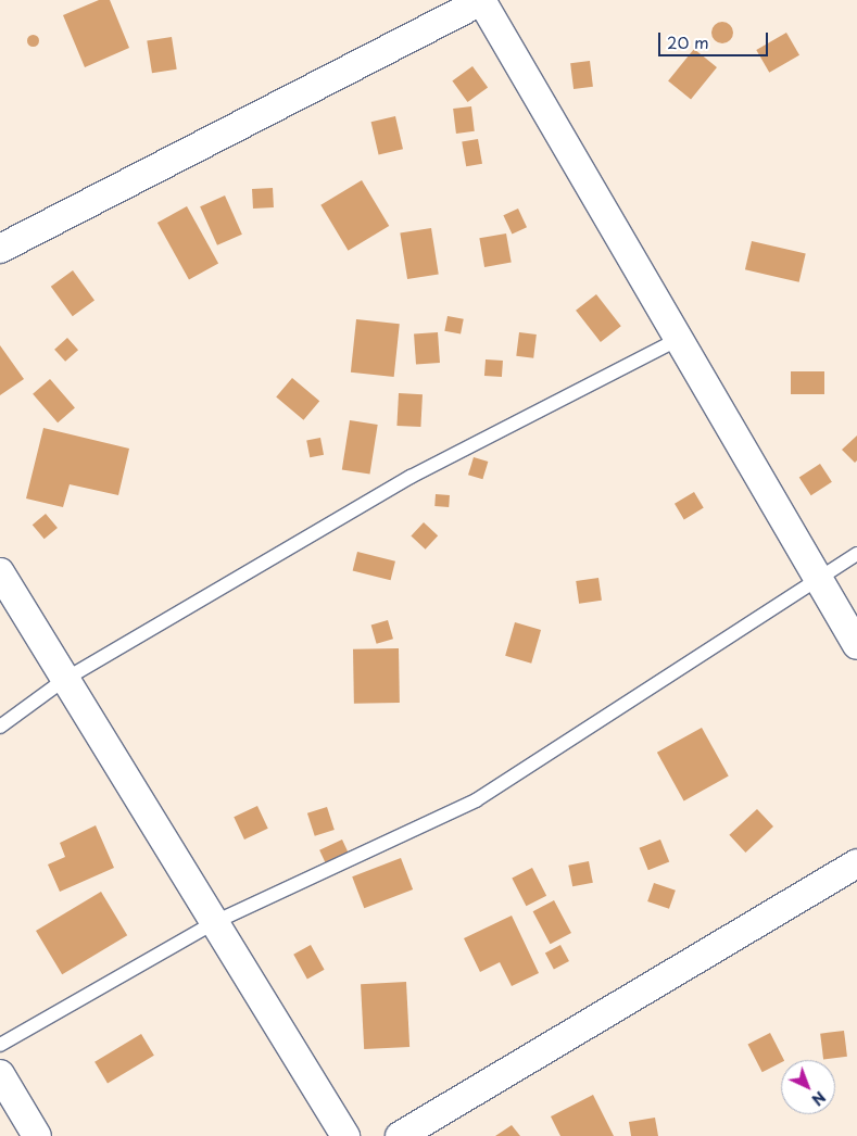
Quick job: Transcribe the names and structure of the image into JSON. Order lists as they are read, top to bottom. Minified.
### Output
{"scale_bar":"20 m","north":"bottom right"}
